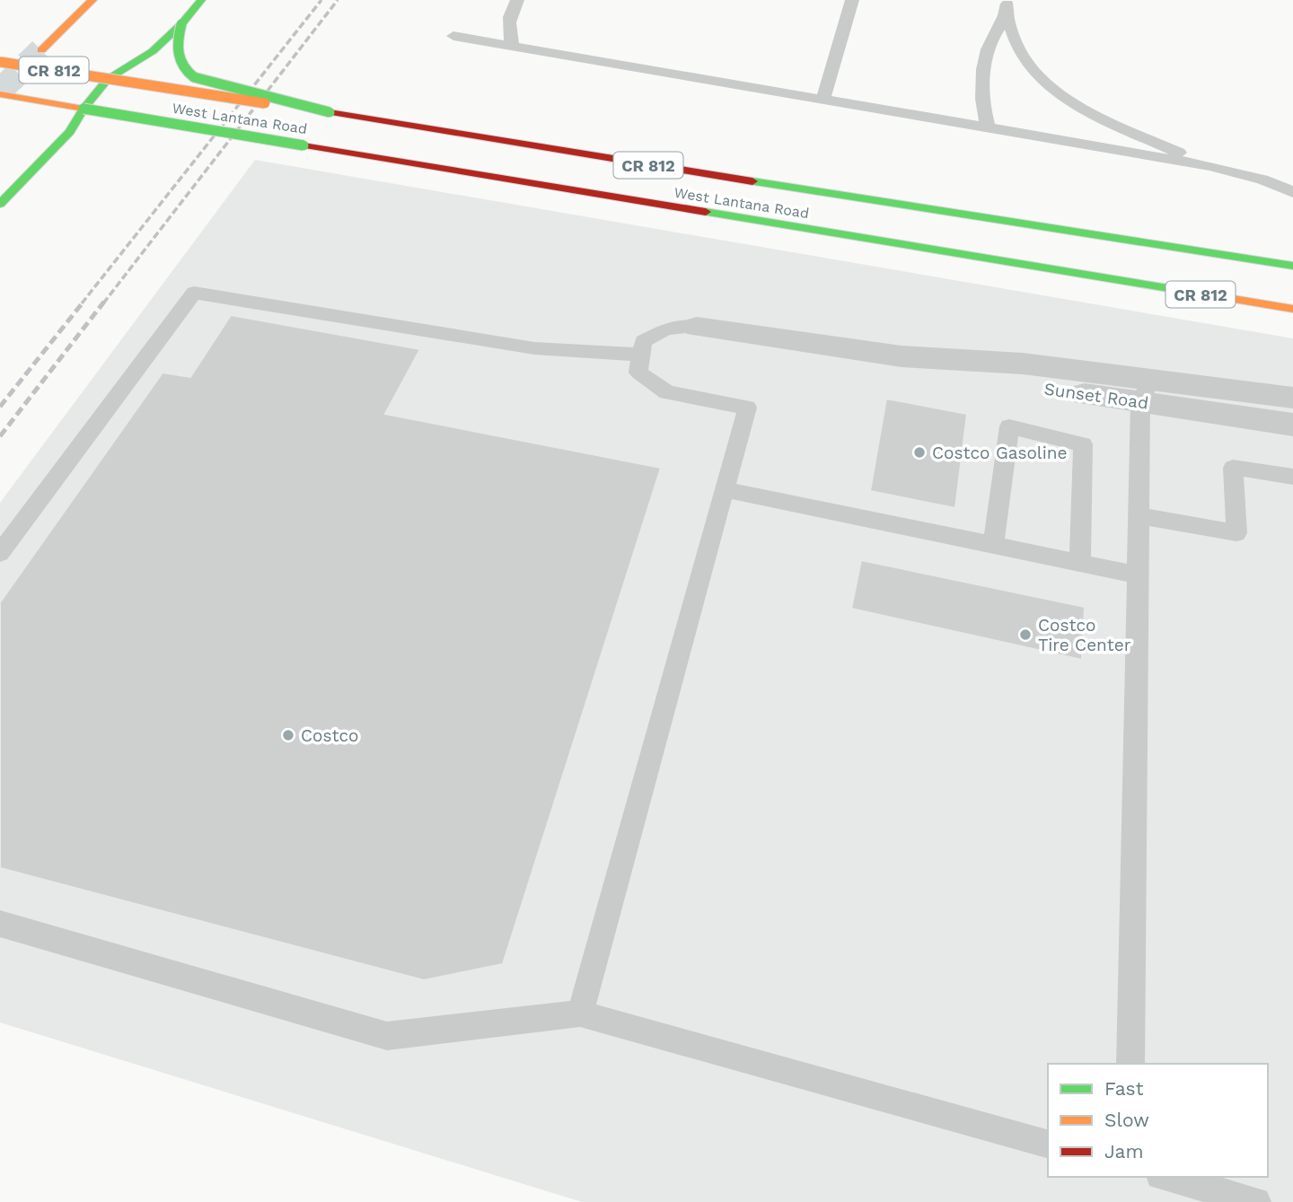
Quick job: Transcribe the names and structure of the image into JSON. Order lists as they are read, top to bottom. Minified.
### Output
{"streets":{"main road":["CR 812","West Lantana Road"],"street":["Sunset Road"]},"places":["Costco Gasoline","Costco Tire Center","Costco"],"legend":["Fast","Slow","Jam"]}
